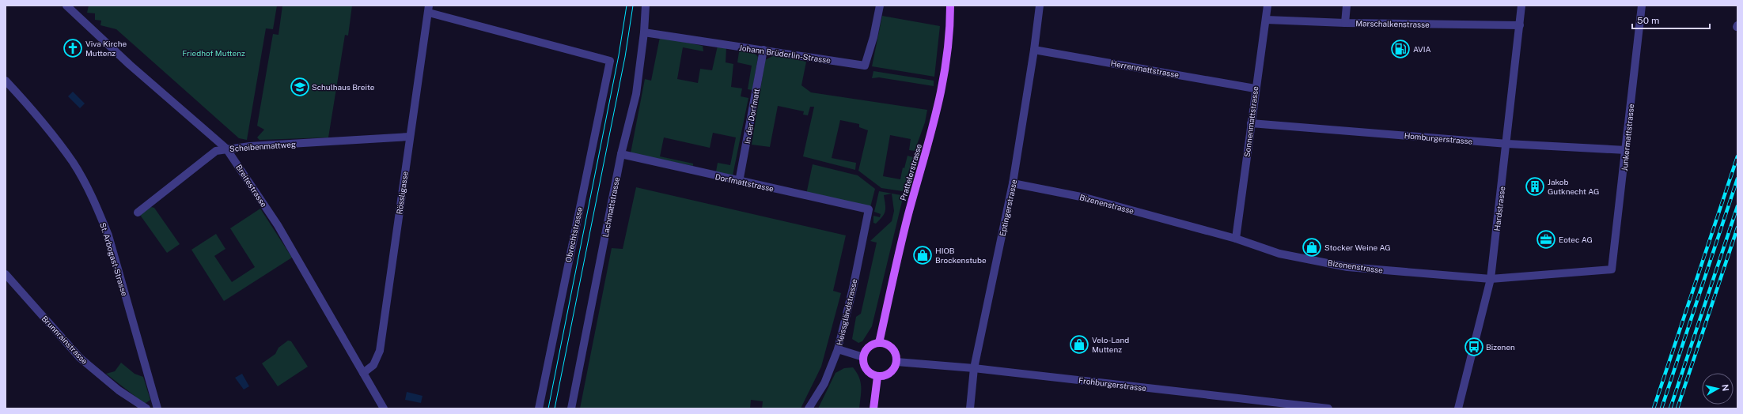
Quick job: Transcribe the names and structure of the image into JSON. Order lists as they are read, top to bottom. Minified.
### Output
{"streets":{"main road":["Prattelerstrasse"],"street":["Marschalkenstrasse","Johann Brüderlin-Strasse","Herrenmattstrasse","In der Dorfmatt","Sonnenmattstrasse","Junkermattstrasse","Homburgerstrasse","Scheibenmattweg","Dorfmattstrasse","Breitestrasse","Rössligasse","Bizenenstrasse","Lachmattstrasse","Eptingerstrasse","Hardstrasse","Obrechtstrasse","St. Arbogast-Strasse","Heissgländstrasse","Brunnrainstrasse","Frohburgerstrasse"]},"crossings":[["Marschalkenstrasse","Sonnenmattstrasse"],["Marschalkenstrasse","Hardstrasse"],["Johann Brüderlin-Strasse","In der Dorfmatt"],["Johann Brüderlin-Strasse","Lachmattstrasse"],["Herrenmattstrasse","Sonnenmattstrasse"],["Herrenmattstrasse","Eptingerstrasse"],["In der Dorfmatt","Dorfmattstrasse"],["Sonnenmattstrasse","Homburgerstrasse"],["Sonnenmattstrasse","Bizenenstrasse"],["Junkermattstrasse","Homburgerstrasse"],["Junkermattstrasse","Bizenenstrasse"],["Homburgerstrasse","Hardstrasse"],["Scheibenmattweg","Breitestrasse"],["Scheibenmattweg","Rössligasse"],["Prattelerstrasse","Frohburgerstrasse"],["Dorfmattstrasse","Lachmattstrasse"],["Dorfmattstrasse","Heissgländstrasse"],["Breitestrasse","Rössligasse"],["Rössligasse","Obrechtstrasse"],["Bizenenstrasse","Eptingerstrasse"],["Bizenenstrasse","Hardstrasse"],["Eptingerstrasse","Frohburgerstrasse"]],"parks":["Friedhof Muttenz"],"places":{"church":["Viva Kirche Muttenz"],"fuel station":["AVIA"],"school or university":["Schulhaus Breite"],"building":["Jakob Gutknecht AG"],"office":["Eotec AG"],"shop":["Stocker Weine AG","HIOB Brockenstube","Velo-Land Muttenz"],"bus stop":["Bizenen"]},"scale_bar":"50 m","north":"right"}
